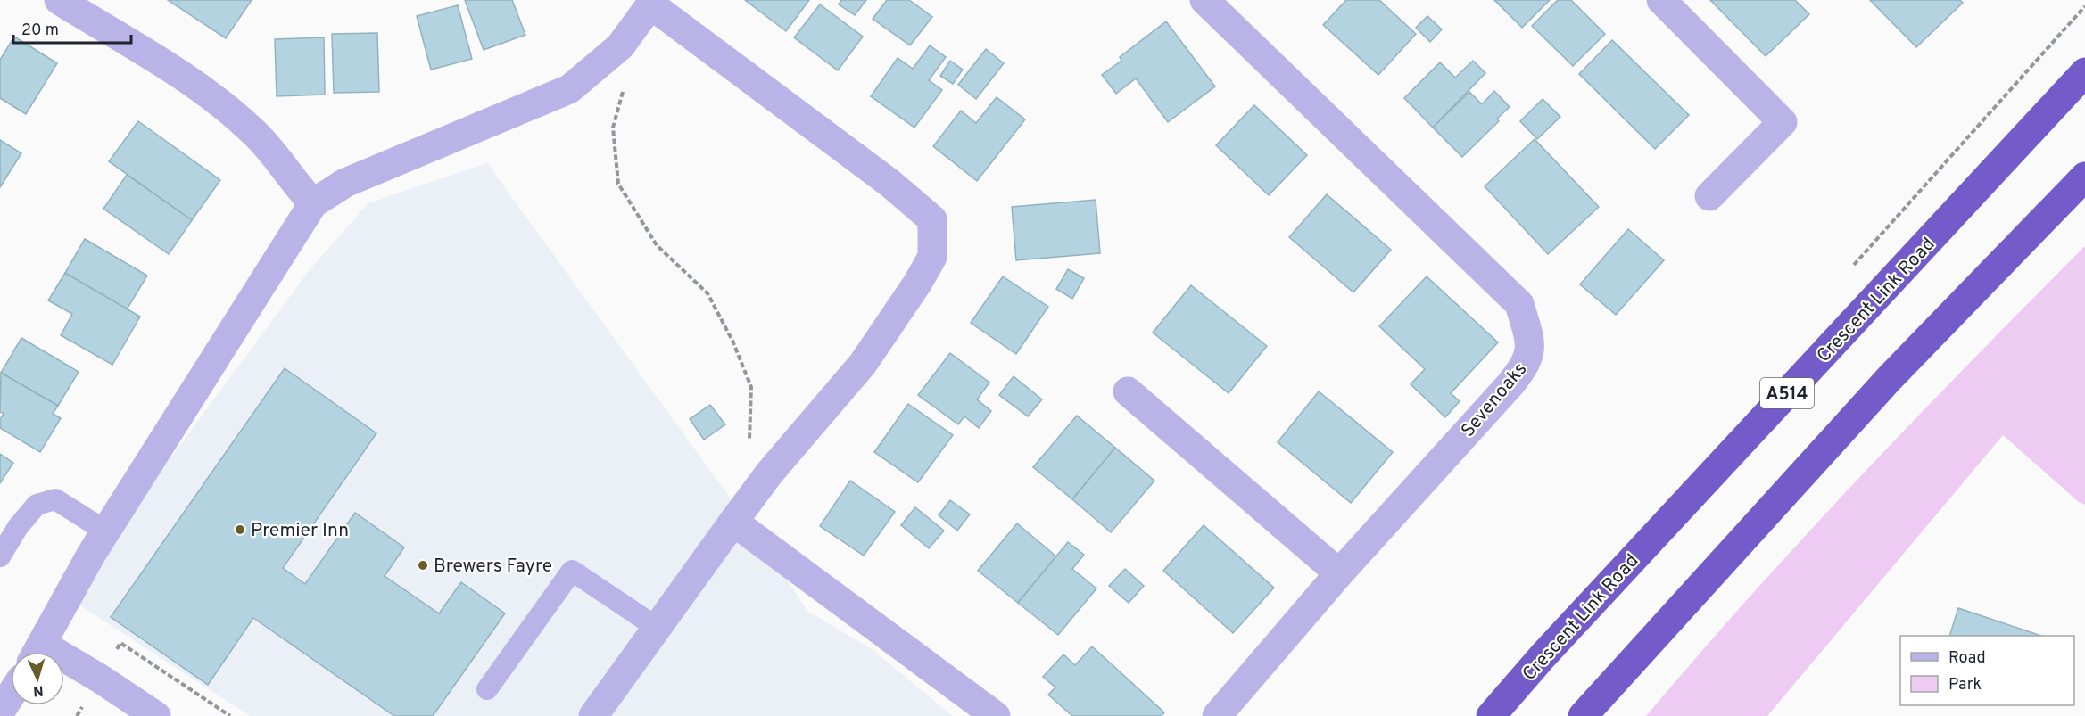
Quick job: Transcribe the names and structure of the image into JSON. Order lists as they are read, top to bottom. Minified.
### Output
{"streets":{"highway":["Crescent Link Road","A514"],"street":["Sevenoaks"]},"places":["Premier Inn","Brewers Fayre"],"legend":["Road","Park"],"scale_bar":"20 m","north":"bottom"}
